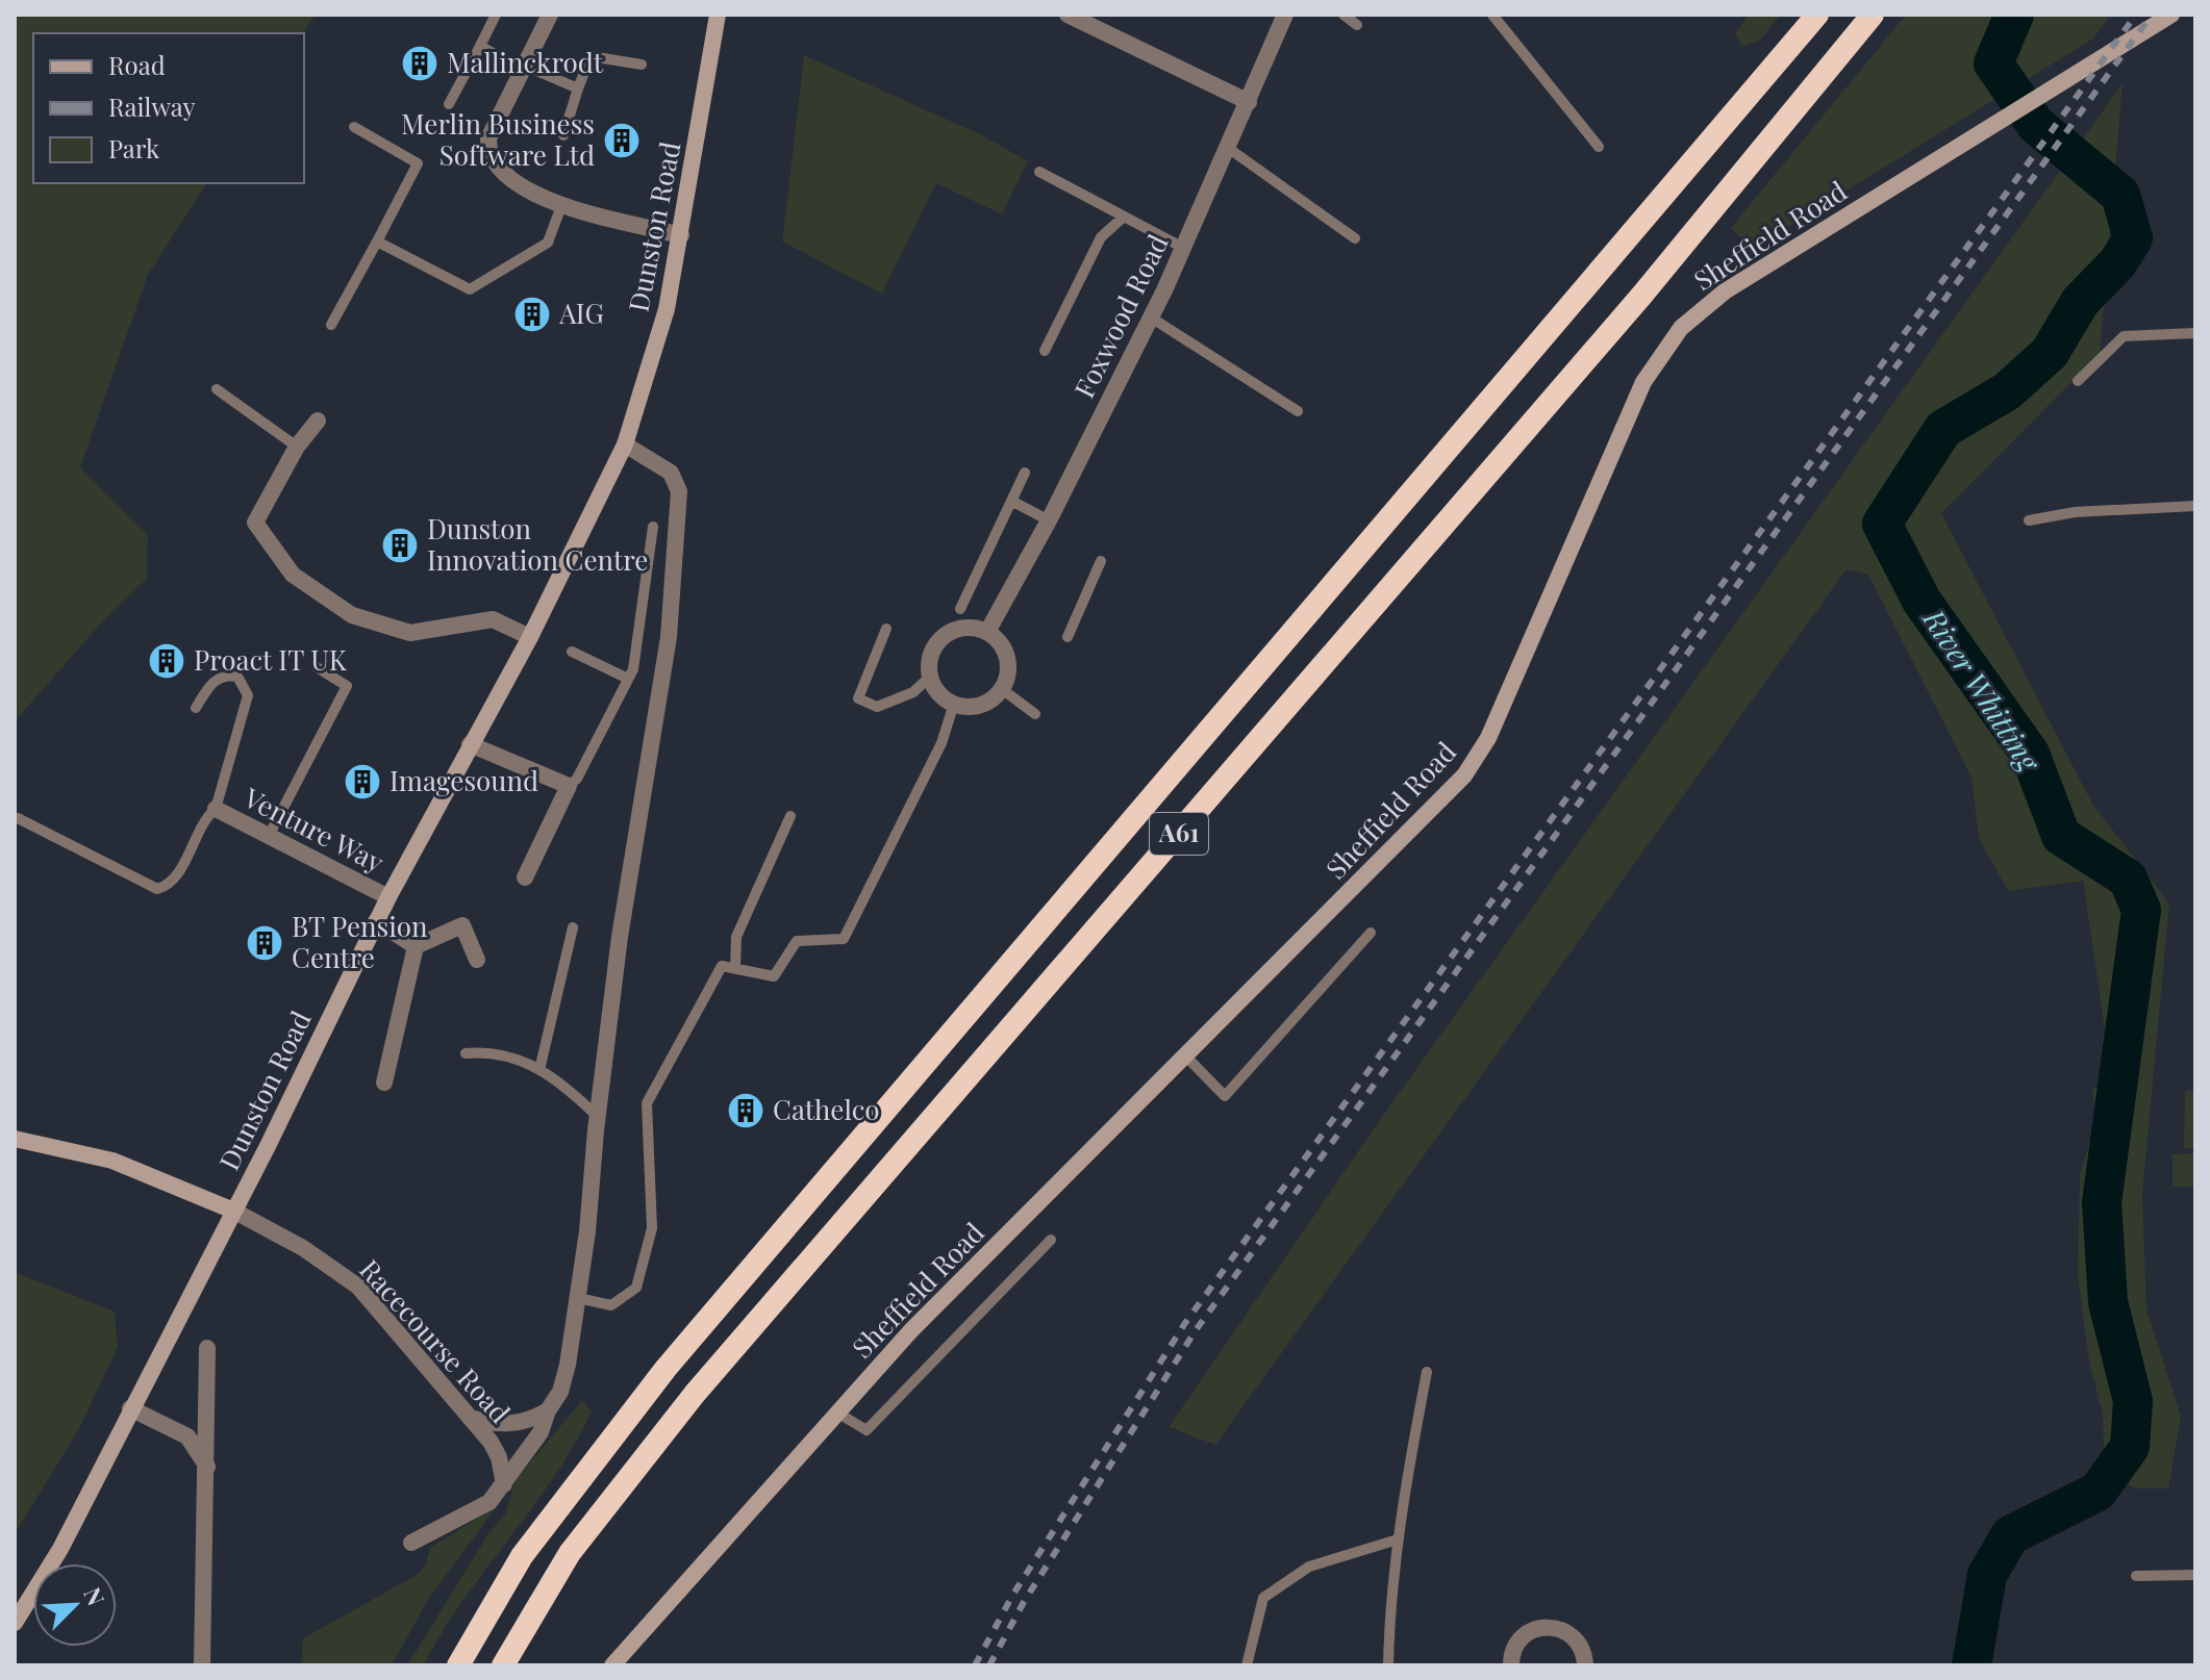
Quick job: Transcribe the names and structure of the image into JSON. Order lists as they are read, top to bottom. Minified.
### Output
{"streets":{"highway":["A61"],"main road":["Dunston Road","Sheffield Road","Racecourse Road"],"street":["Foxwood Road","Venture Way"]},"crossings":[["Dunston Road","Venture Way"],["Dunston Road","Racecourse Road"]],"water":["River Whitting"],"places":{"building":["Mallinckrodt","Merlin Business Software Ltd","AIG","Dunston Innovation Centre","Proact IT UK","Imagesound","BT Pension Centre","Cathelco"]},"legend":["Road","Railway","Park"],"north":"top right"}
